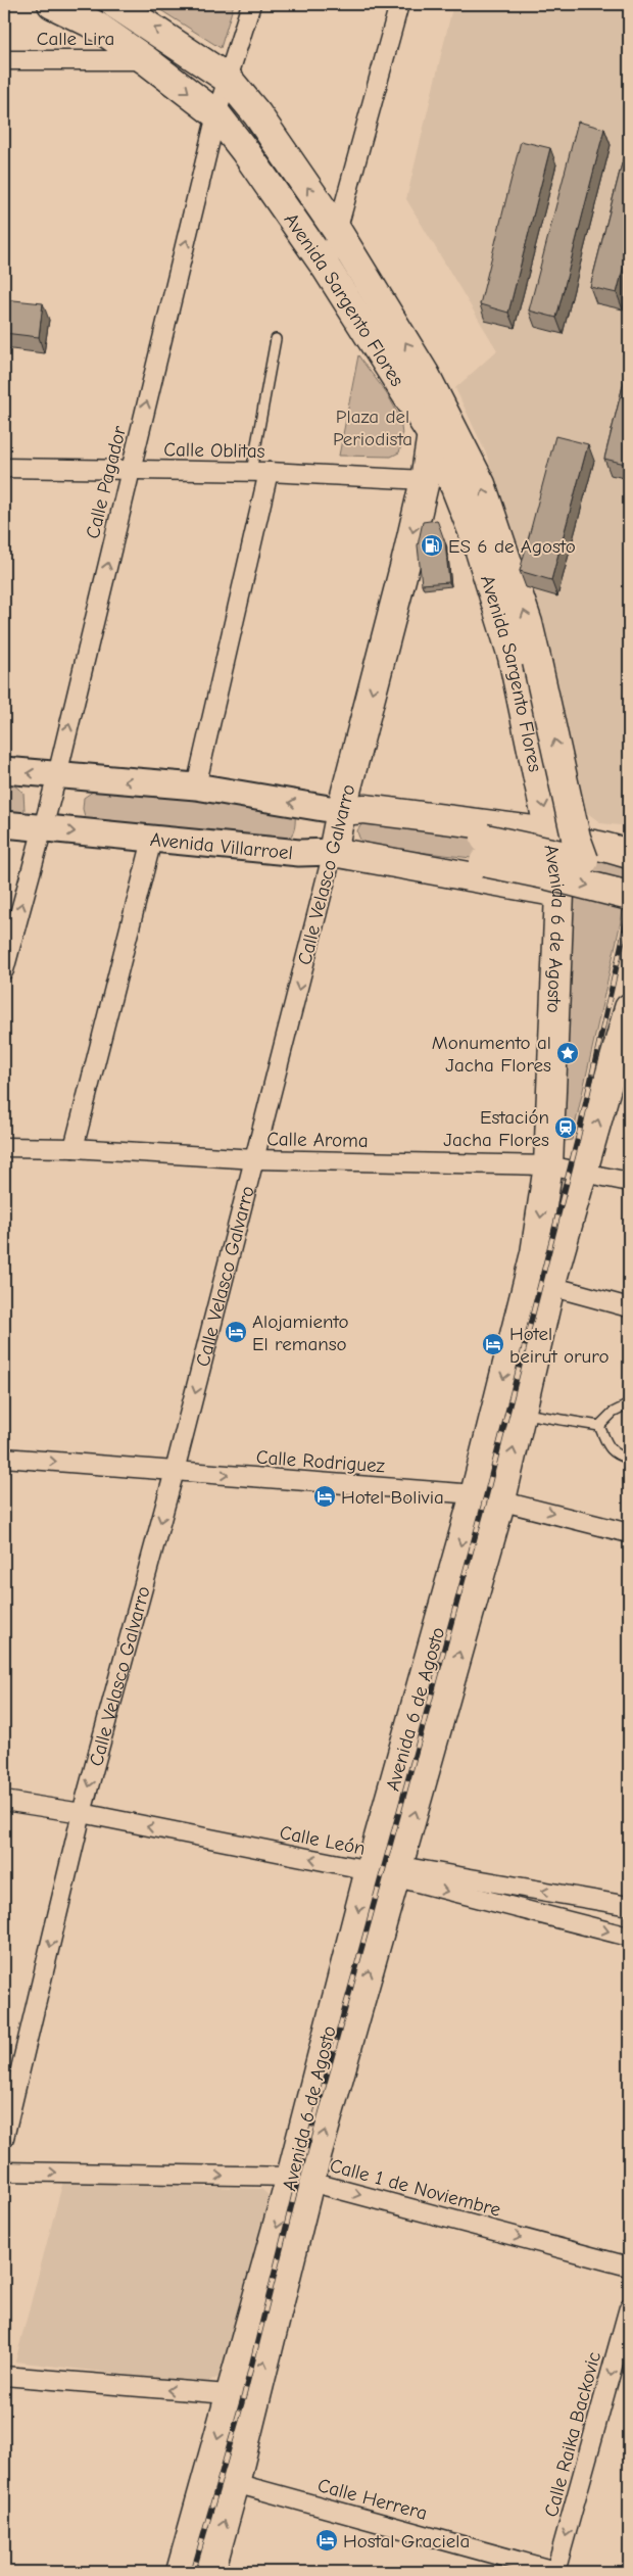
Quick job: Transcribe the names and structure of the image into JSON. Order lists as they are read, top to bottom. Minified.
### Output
{"streets":{"main road":["Avenida Sargento Flores","Avenida Villarroel","Calle Velasco Galvarro","Avenida 6 de Agosto"],"street":["Calle Lira","Calle Oblitas","Calle Pagador","Calle Aroma","Calle Rodriguez","Calle León","Calle 1 de Noviembre","Calle Raika Backovic","Calle Herrera"]},"crossings":[["Calle Lira","Avenida Sargento Flores"],["Avenida Sargento Flores","Calle Pagador"],["Avenida Sargento Flores","Calle Velasco Galvarro"],["Avenida Sargento Flores","Avenida 6 de Agosto"],["Calle Oblitas","Calle Pagador"],["Calle Oblitas","Calle Velasco Galvarro"],["Calle Pagador","Avenida Villarroel"],["Avenida Villarroel","Calle Velasco Galvarro"],["Avenida Villarroel","Avenida 6 de Agosto"],["Calle Velasco Galvarro","Calle Aroma"],["Calle Velasco Galvarro","Calle Rodriguez"],["Calle Velasco Galvarro","Calle León"],["Avenida 6 de Agosto","Calle Aroma"],["Avenida 6 de Agosto","Calle Rodriguez"],["Avenida 6 de Agosto","Calle León"],["Avenida 6 de Agosto","Calle 1 de Noviembre"],["Avenida 6 de Agosto","Calle Herrera"],["Calle Raika Backovic","Calle Herrera"]],"one_way":["Calle Velasco Galvarro","Calle Rodriguez","Calle 1 de Noviembre","Calle Raika Backovic"],"parks":["Plaza del Periodista"],"places":{"fuel station":["ES 6 de Agosto"],"place":["Monumento al Jacha Flores"],"station":["Estación Jacha Flores"],"hotel":["Alojamiento El remanso","Hotel beirut oruro","Hotel Bolivia","Hostal Graciela"]}}
